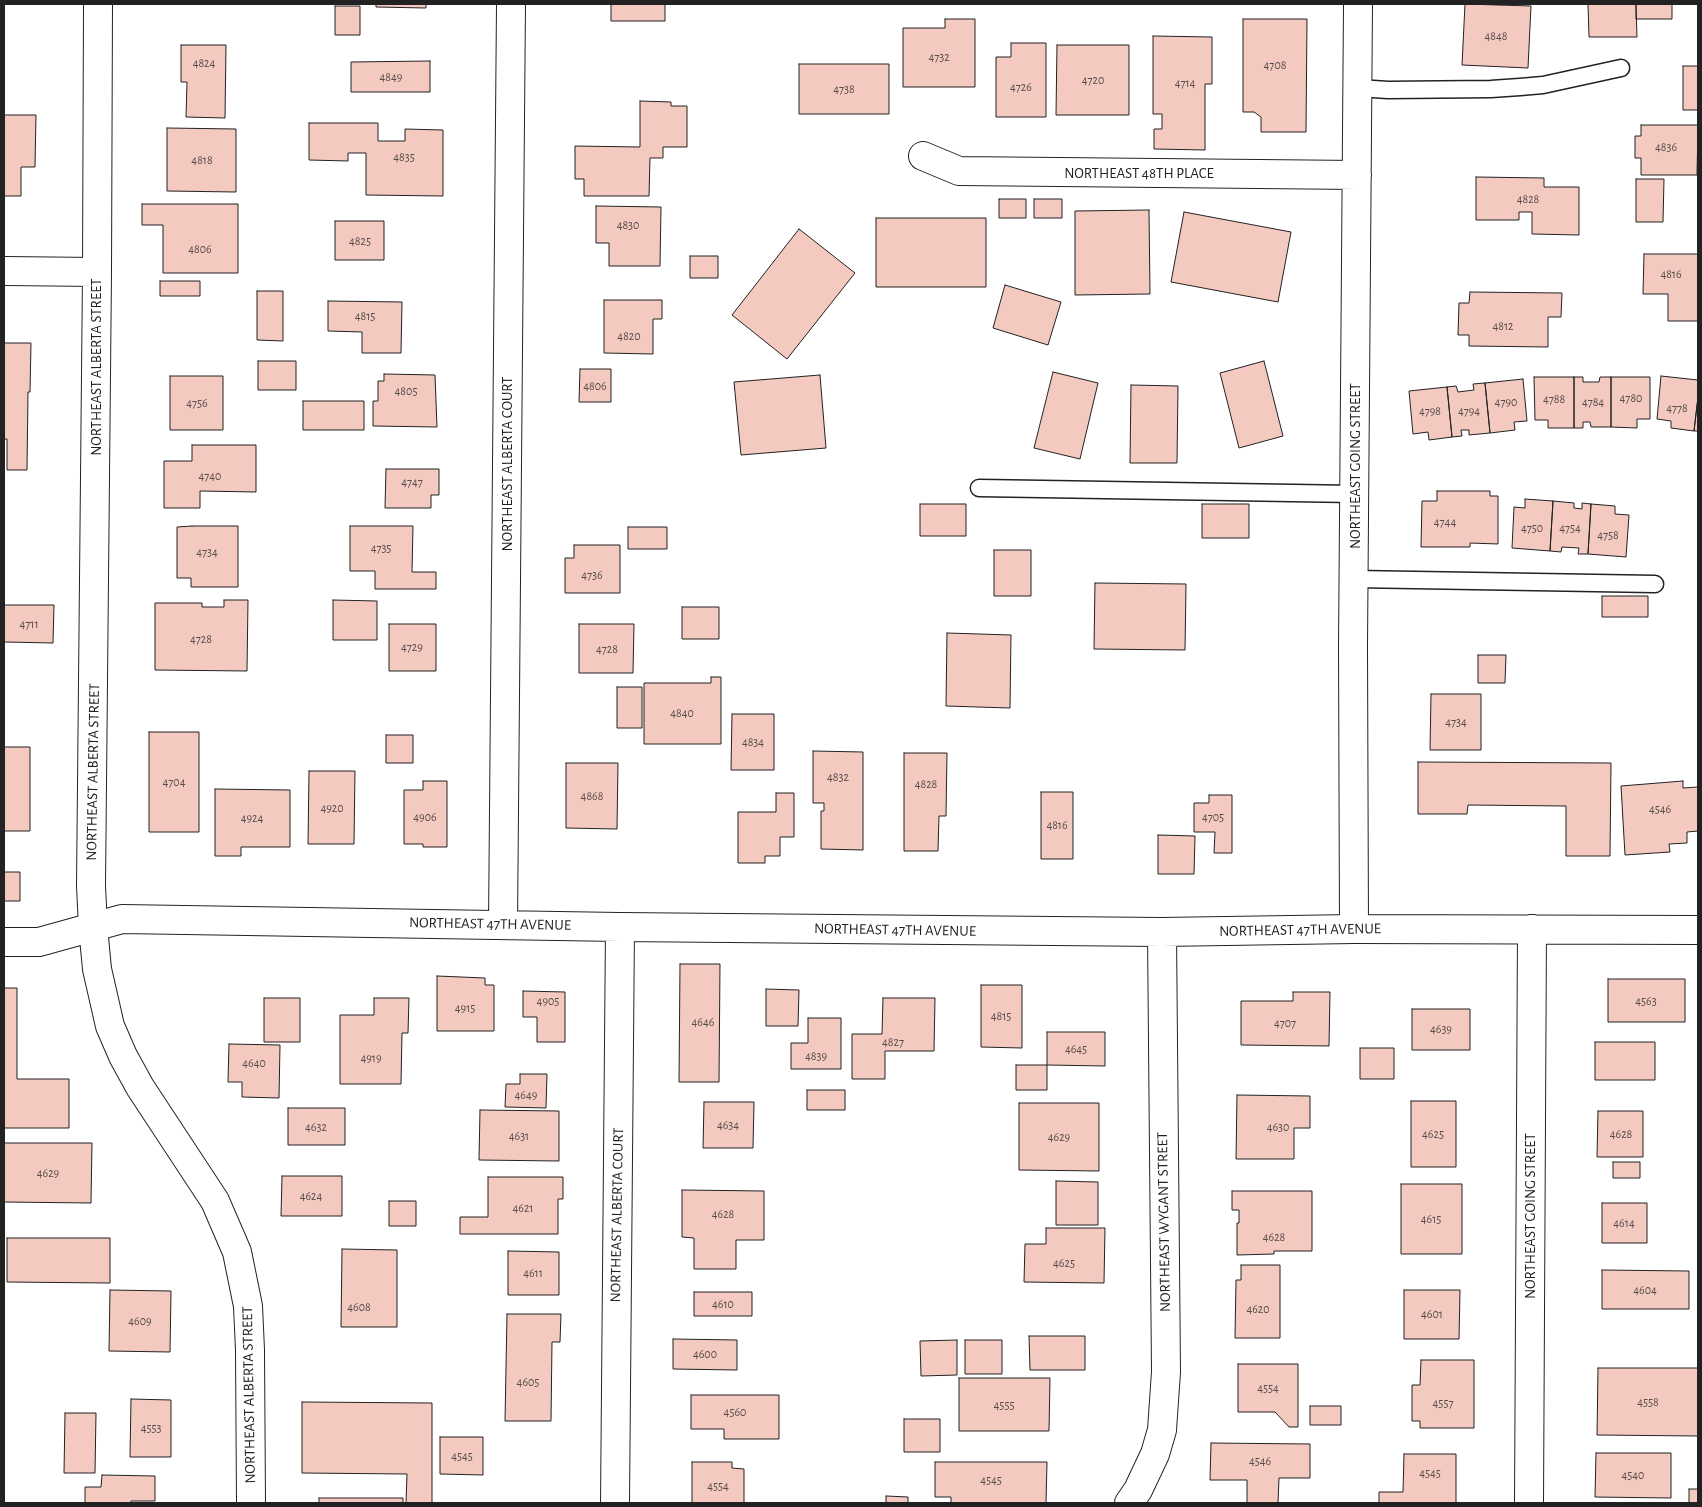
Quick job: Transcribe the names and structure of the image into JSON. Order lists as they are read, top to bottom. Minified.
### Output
{"streets":{"street":["NORTHEAST 48TH PLACE","NORTHEAST ALBERTA STREET","NORTHEAST ALBERTA COURT","NORTHEAST GOING STREET","NORTHEAST 47TH AVENUE","NORTHEAST WYGANT STREET"]},"crossings":[["NORTHEAST 48TH PLACE","NORTHEAST GOING STREET"],["NORTHEAST ALBERTA STREET","NORTHEAST 47TH AVENUE"],["NORTHEAST ALBERTA COURT","NORTHEAST 47TH AVENUE"],["NORTHEAST GOING STREET","NORTHEAST 47TH AVENUE"],["NORTHEAST 47TH AVENUE","NORTHEAST WYGANT STREET"]],"house_numbers":["4848","4732","4824","4708","4849","4720","4714","4726","4738","4836","4835","4818","4828","4830","4825","4806","4816","4815","4812","4820","4806","4805","4780","4788","4790","4784","4756","4778","4798","4794","4740","4747","4744","4750","4754","4758","4735","4734","4736","4711","4728","4729","4728","4840","4734","4834","4832","4704","4828","4868","4920","4546","4906","4705","4924","4816","4905","4563","4915","4815","4646","4707","4639","4827","4645","4839","4919","4640","4649","4634","4632","4630","4625","4628","4631","4629","4629","4624","4621","4628","4615","4614","4628","4625","4611","4604","4610","4608","4620","4601","4609","4600","4605","4554","4558","4557","4555","4560","4553","4545","4546","4545","4540","4545","4554"]}
